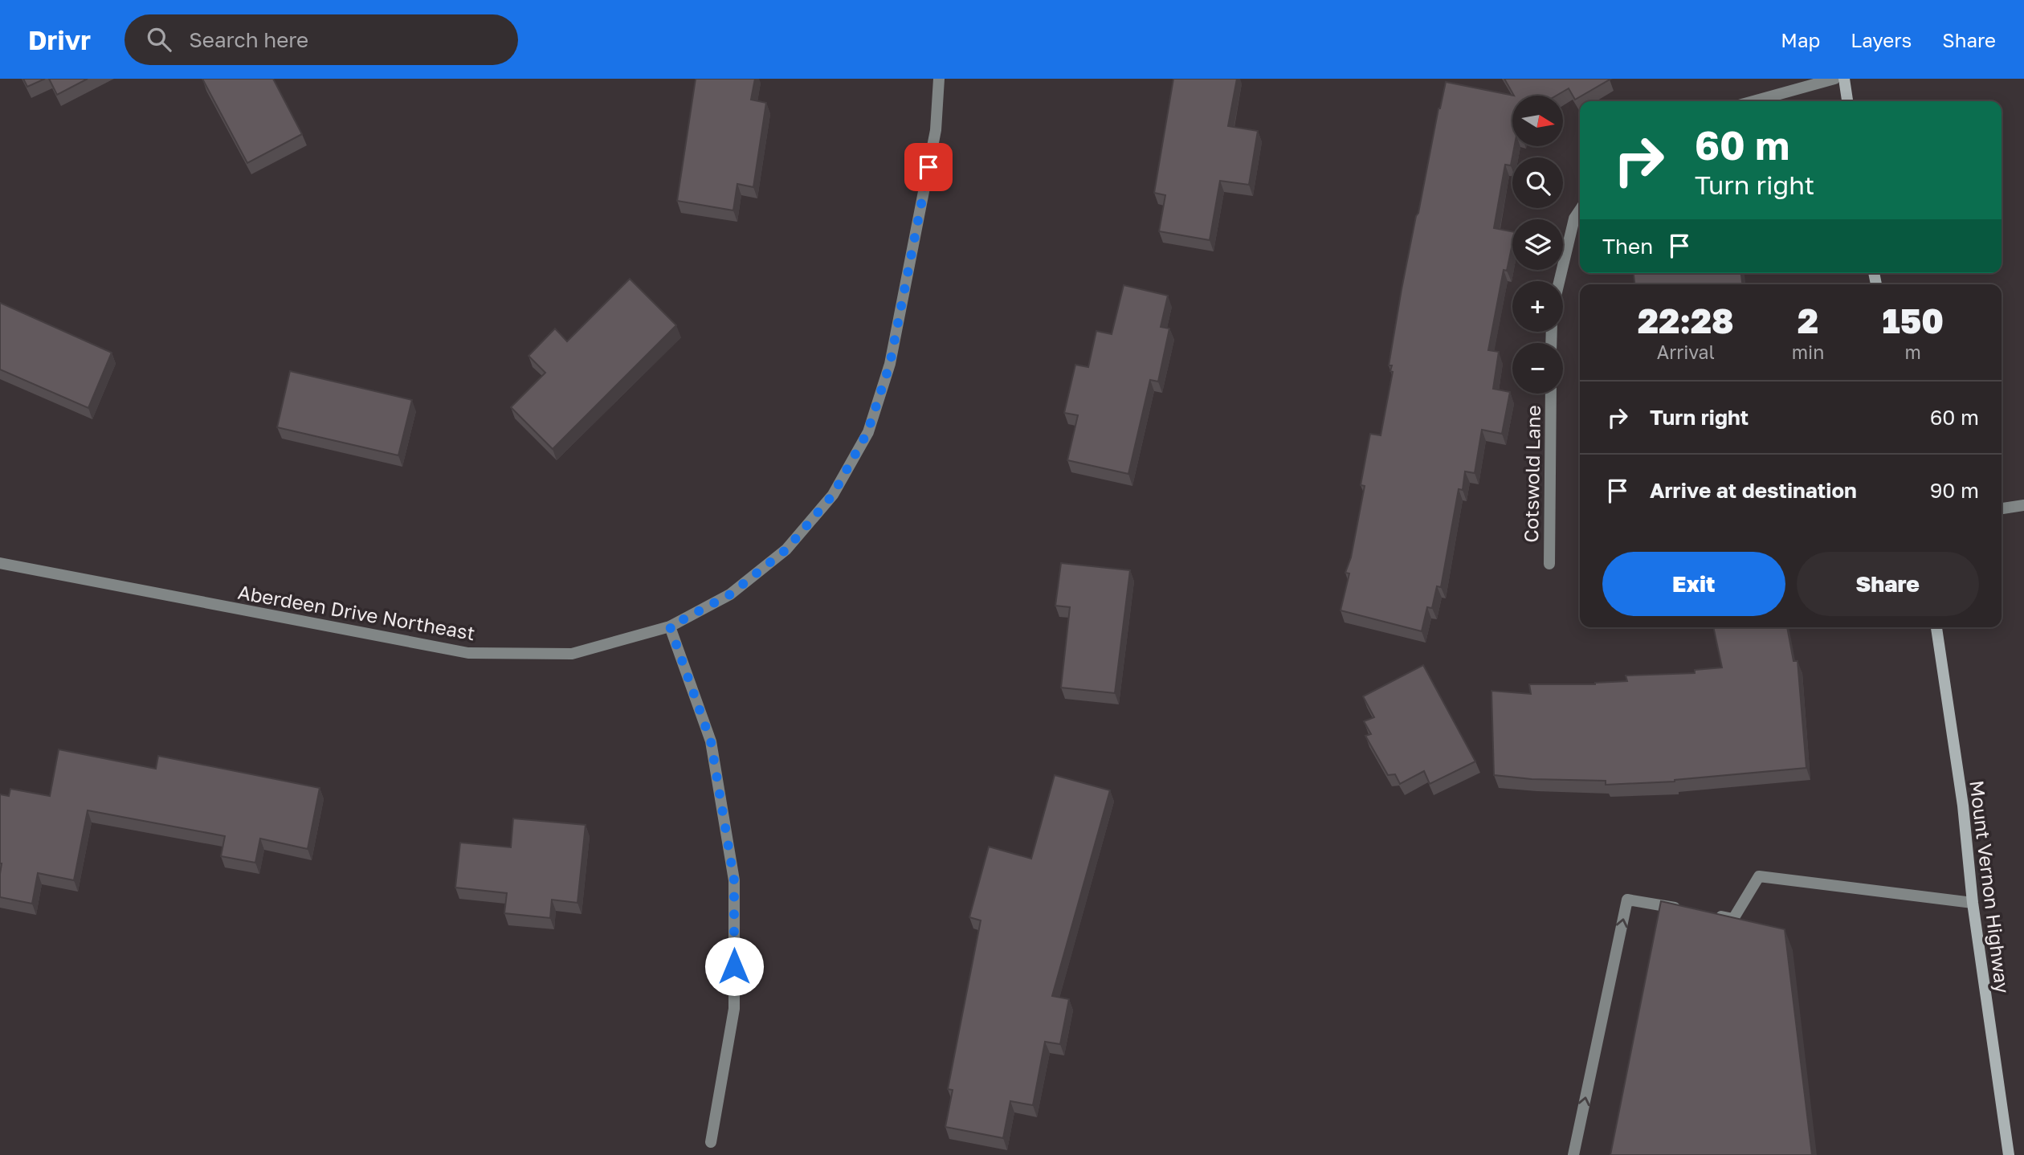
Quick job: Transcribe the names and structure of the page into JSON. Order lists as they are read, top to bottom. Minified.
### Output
{"streets":{"main road":["Mount Vernon Highway"],"street":["Cotswold Lane","Aberdeen Drive Northeast"]},"north":"right","page":{"header":"Drivr","search":"Search here","nav":["Map","Layers","Share"],"map_buttons":["+","−"],"turn":["60 m","Turn right"],"then":"Then","eta":["22:28","Arrival","2","min","150","m"],"list":[{"name":"Turn right","value":"60 m"},{"name":"Arrive at destination","value":"90 m"}],"buttons":["Exit","Share"]}}
